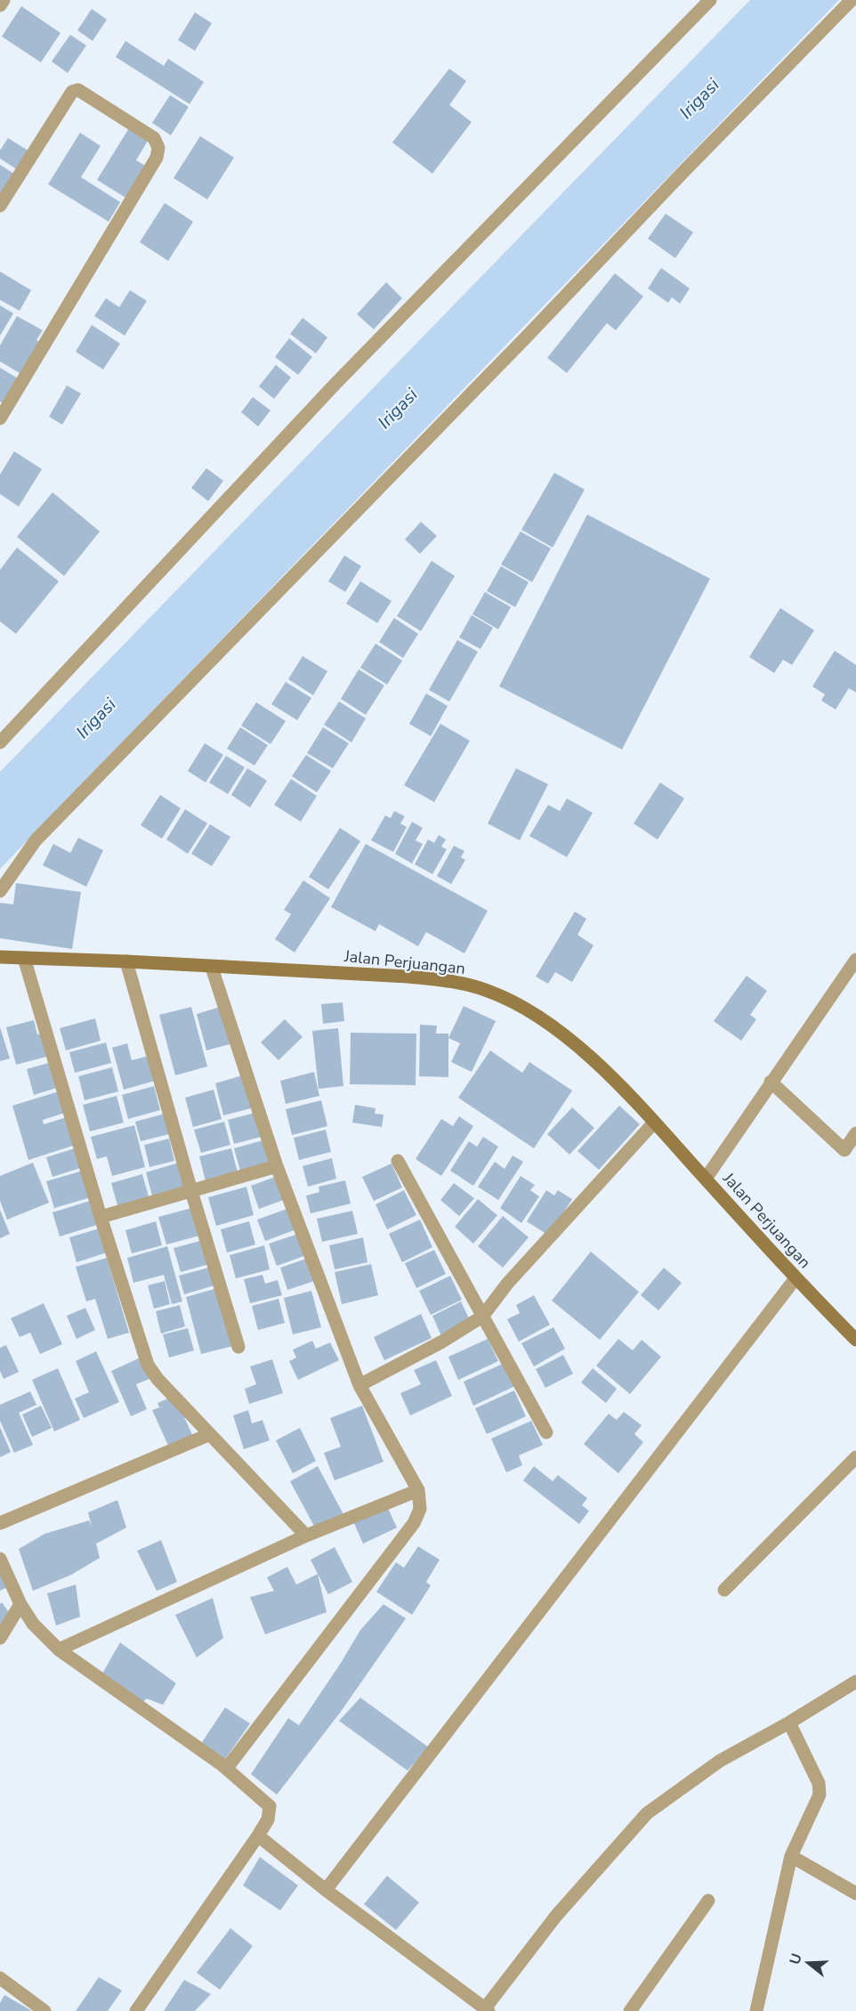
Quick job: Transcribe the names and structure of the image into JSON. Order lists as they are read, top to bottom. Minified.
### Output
{"streets":{"main road":["Jalan Perjuangan"]},"water":["Irigasi"],"north":"left"}
